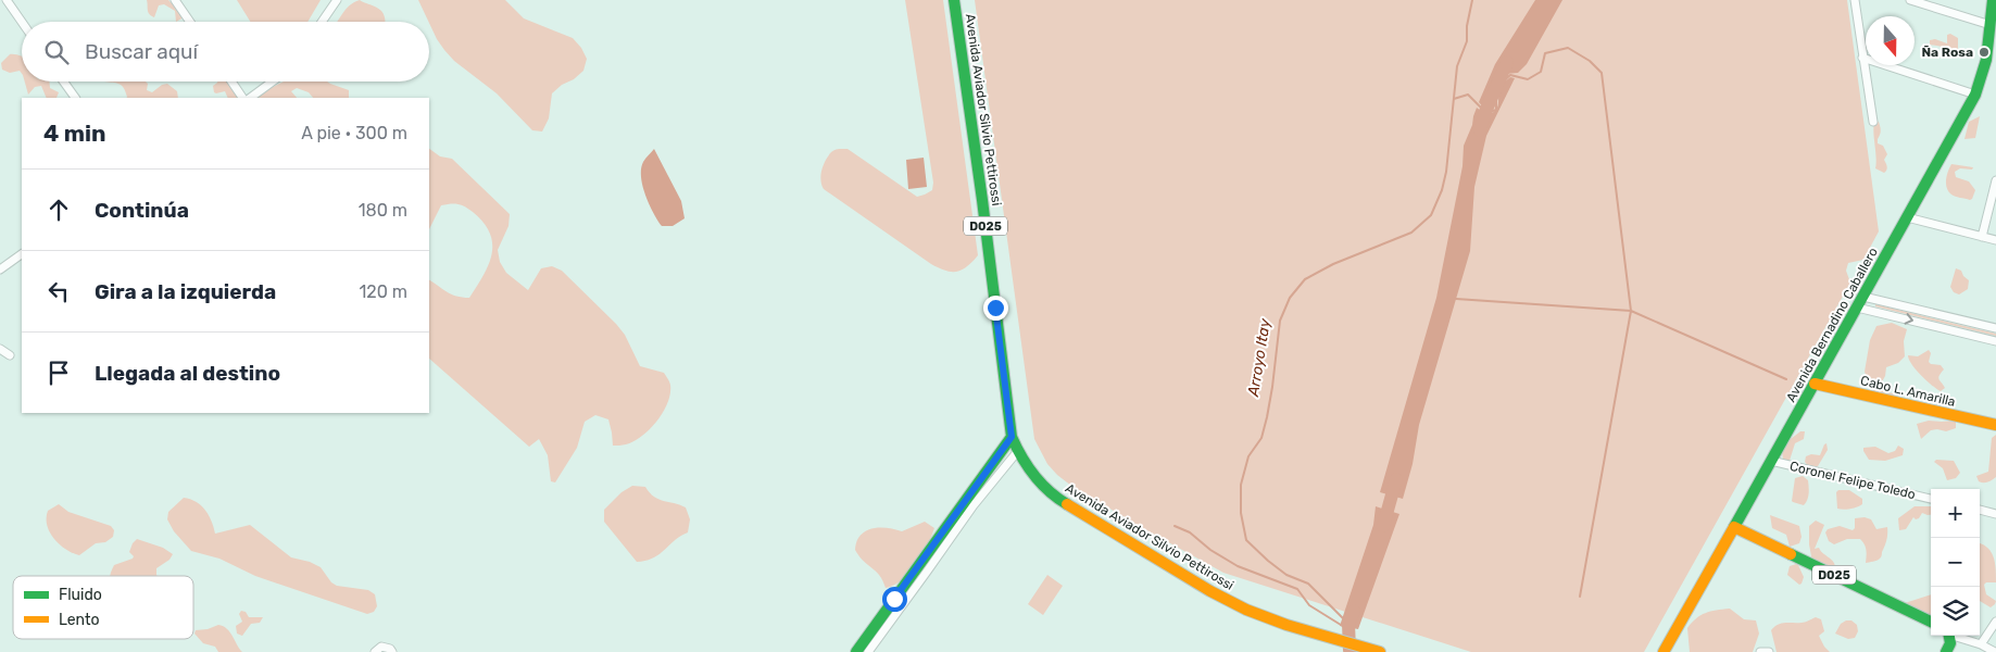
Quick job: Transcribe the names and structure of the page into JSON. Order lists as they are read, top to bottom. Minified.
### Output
{"streets":{"main road":["Avenida Aviador Silvio Pettirossi","D025","Avenida Bernadino Caballero","Cabo L. Amarilla"],"street":["Coronel Felipe Toledo"]},"crossings":[["D025","Avenida Bernadino Caballero"],["Avenida Bernadino Caballero","Cabo L. Amarilla"],["Avenida Bernadino Caballero","Coronel Felipe Toledo"]],"water":["Arroyo Itay"],"places":["Ña Rosa"],"legend":["Fluido","Lento"],"north":"bottom","page":{"search":"Buscar aquí","heading":["4 min","A pie · 300 m"],"list":[["Continúa","180 m"],["Gira a la izquierda","120 m"],"Llegada al destino"],"map_buttons":["+","−"]}}
